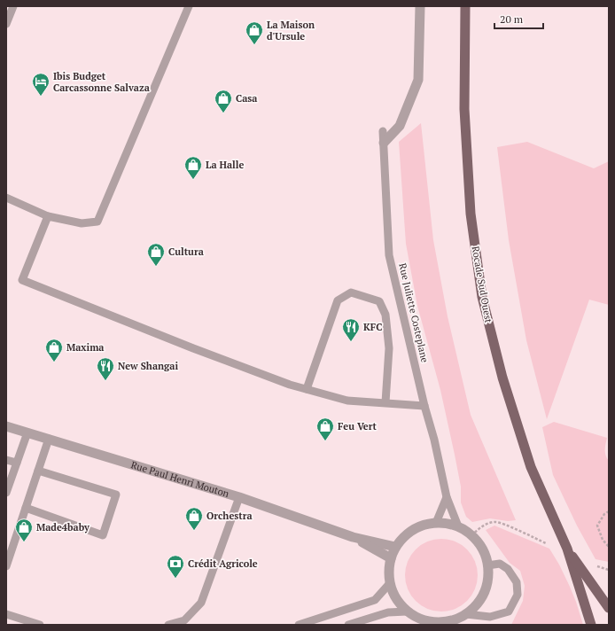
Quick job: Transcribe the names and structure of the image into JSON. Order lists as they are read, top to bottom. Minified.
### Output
{"streets":{"main road":["Rocade Sud Ouest"],"street":["Rue Paul Henri Mouton"],"lane":["Rue Juliette Costeplane"]},"crossings":[["Rue Juliette Costeplane","Rue Paul Henri Mouton"]],"places":{"shop":["La Maison d'Ursule","Casa","La Halle","Cultura","Maxima","Feu Vert","Orchestra","Made4baby"],"hotel":["Ibis Budget Carcassonne Salvaza"],"restaurant":["KFC","New Shangai"],"bank":["Crédit Agricole"]},"scale_bar":"20 m"}
